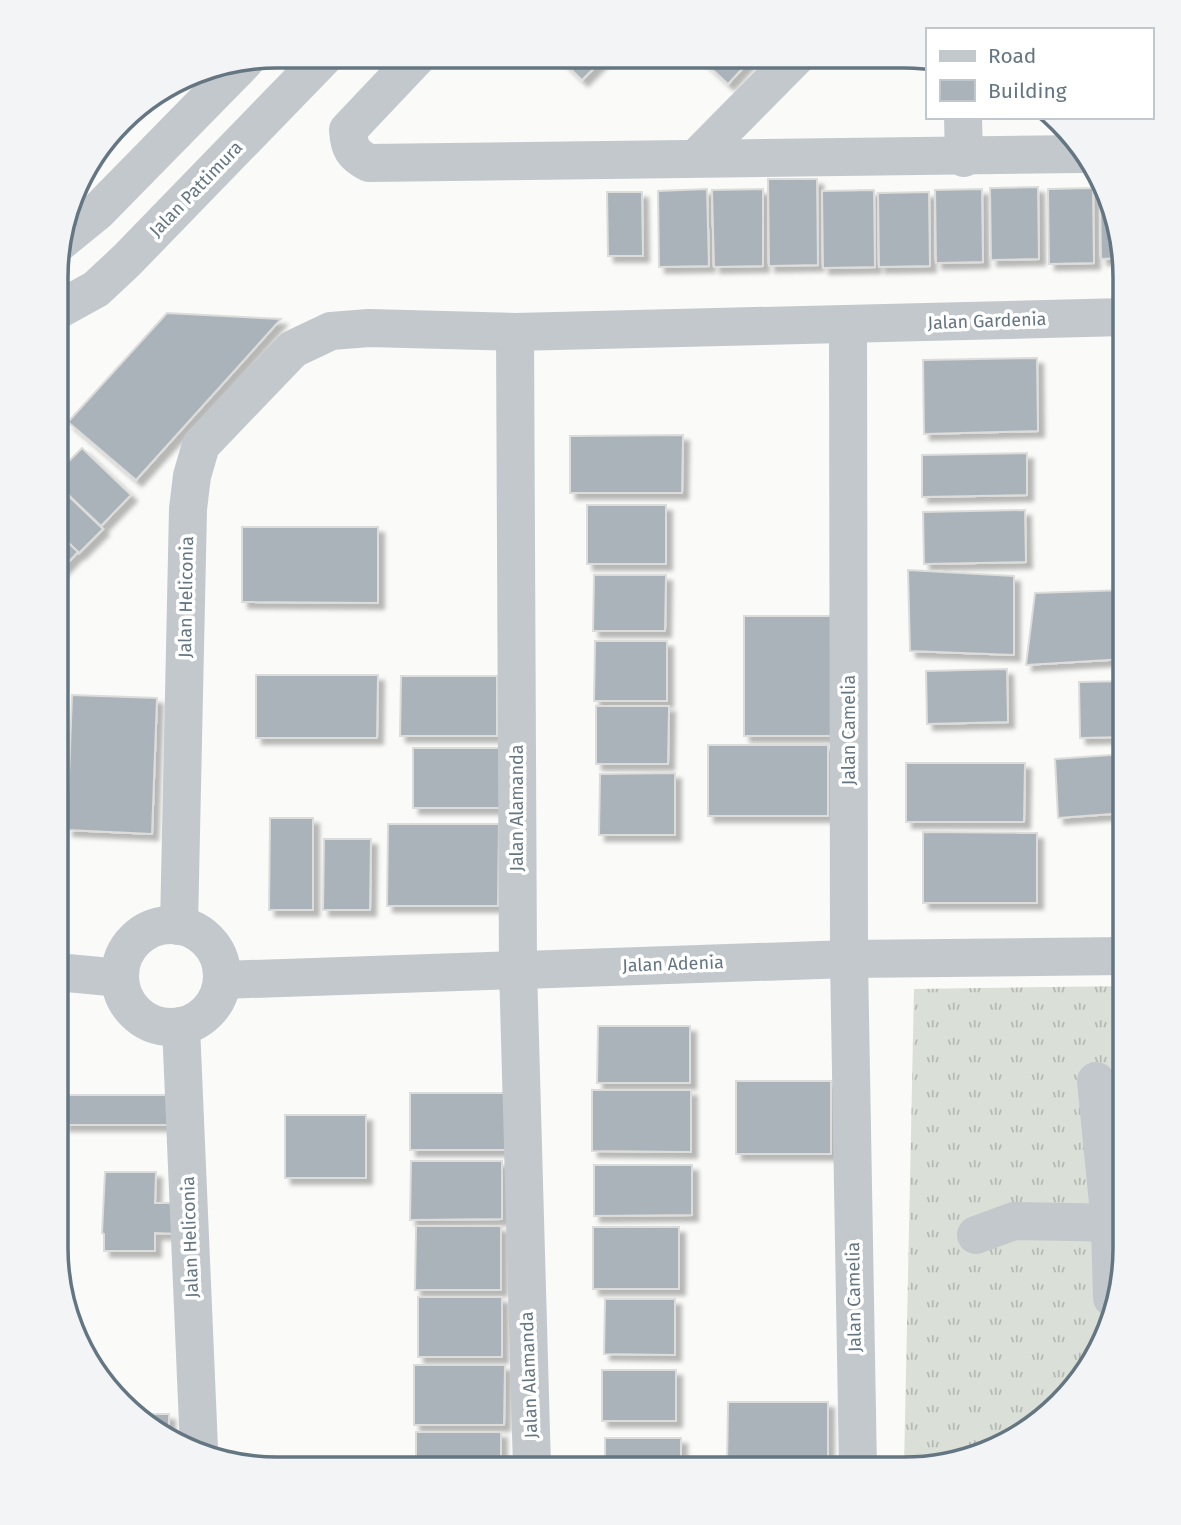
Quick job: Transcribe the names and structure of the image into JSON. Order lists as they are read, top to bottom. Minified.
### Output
{"streets":{"street":["Jalan Pattimura","Jalan Gardenia","Jalan Heliconia","Jalan Camelia","Jalan Alamanda","Jalan Adenia"]},"crossings":[["Jalan Gardenia","Jalan Camelia"],["Jalan Heliconia","Jalan Alamanda"],["Jalan Heliconia","Jalan Adenia"],["Jalan Camelia","Jalan Adenia"],["Jalan Alamanda","Jalan Adenia"]],"legend":["Road","Building"]}
